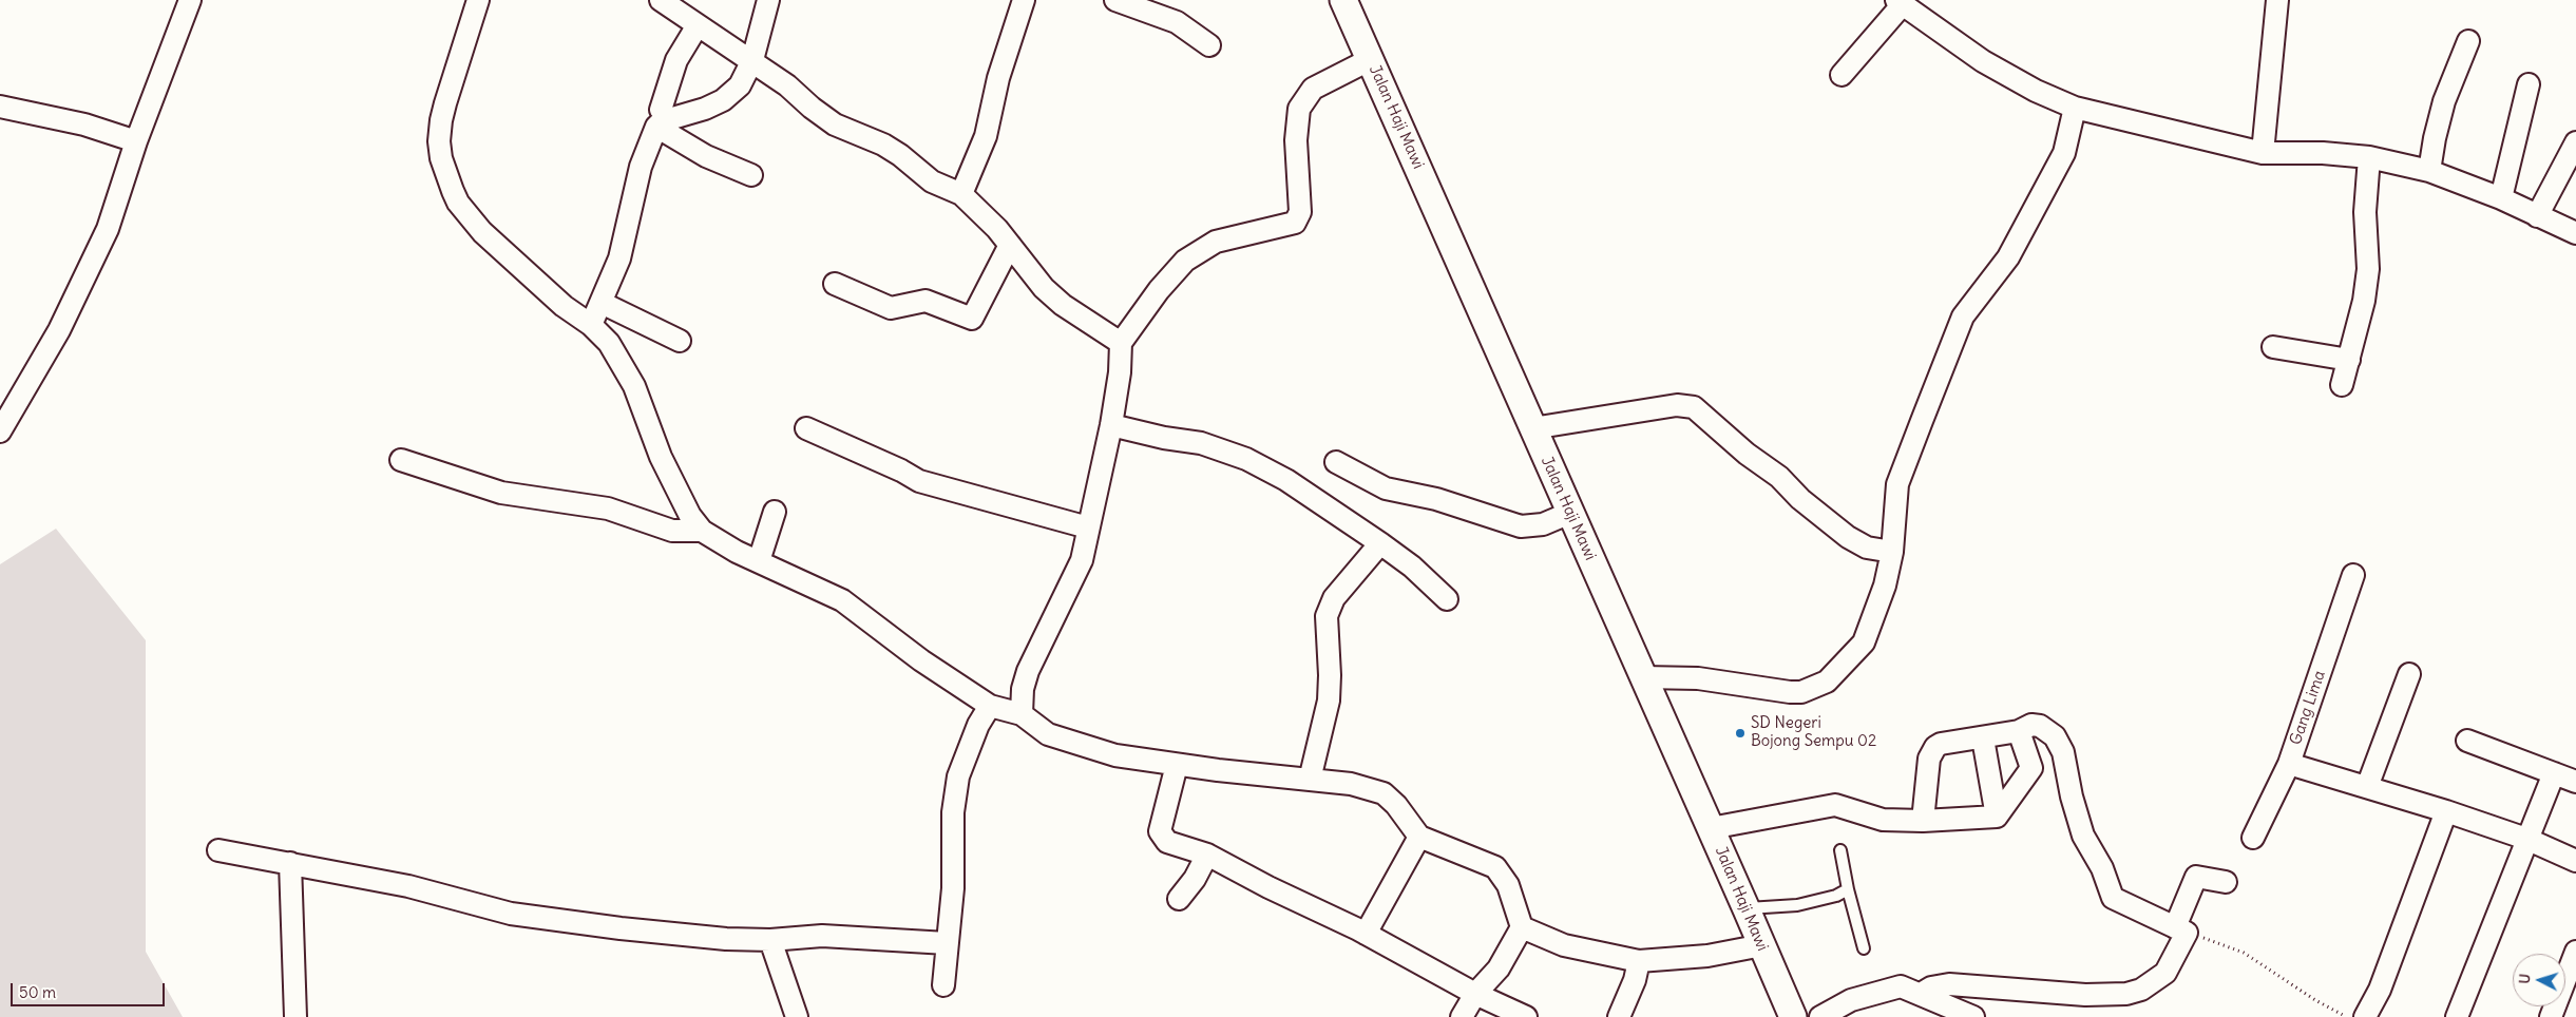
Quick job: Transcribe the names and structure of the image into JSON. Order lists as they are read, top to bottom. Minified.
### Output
{"streets":{"street":["Jalan Haji Mawi","Gang Lima"]},"places":["SD Negeri Bojong Sempu 02"],"scale_bar":"50 m","north":"left"}
